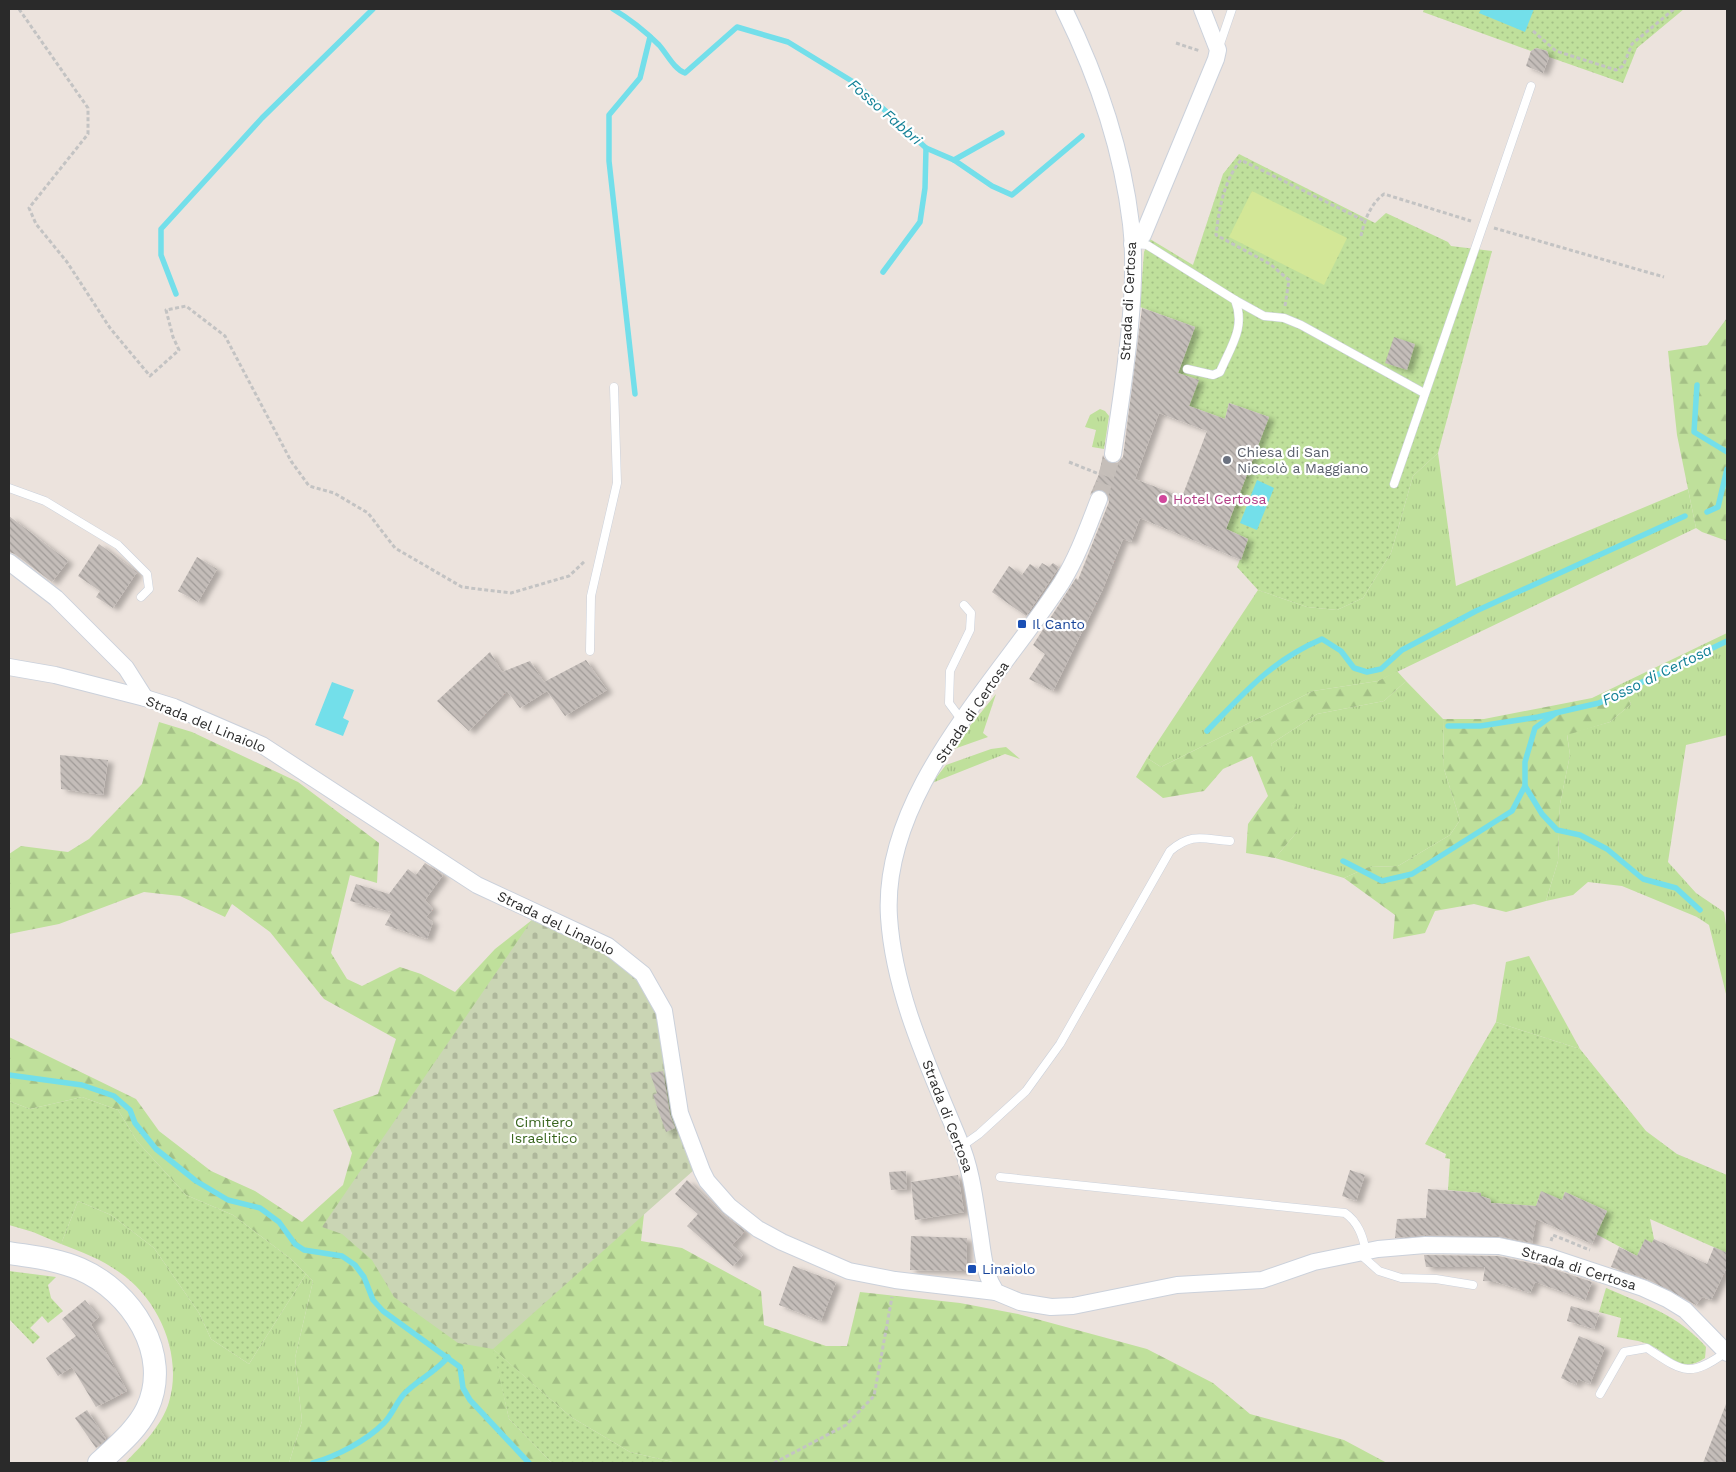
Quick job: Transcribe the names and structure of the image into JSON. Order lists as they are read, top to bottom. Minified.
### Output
{"streets":{"street":["Strada di Certosa","Strada del Linaiolo"]},"crossings":[["Strada di Certosa","Strada del Linaiolo"]],"water":["Fosso Fabbri","Fosso di Certosa"],"parks":["Cimitero Israelitico"],"places":{"other":["Chiesa di San Niccolò a Maggiano","Hotel Certosa"],"transit":["Il Canto","Linaiolo"]}}
